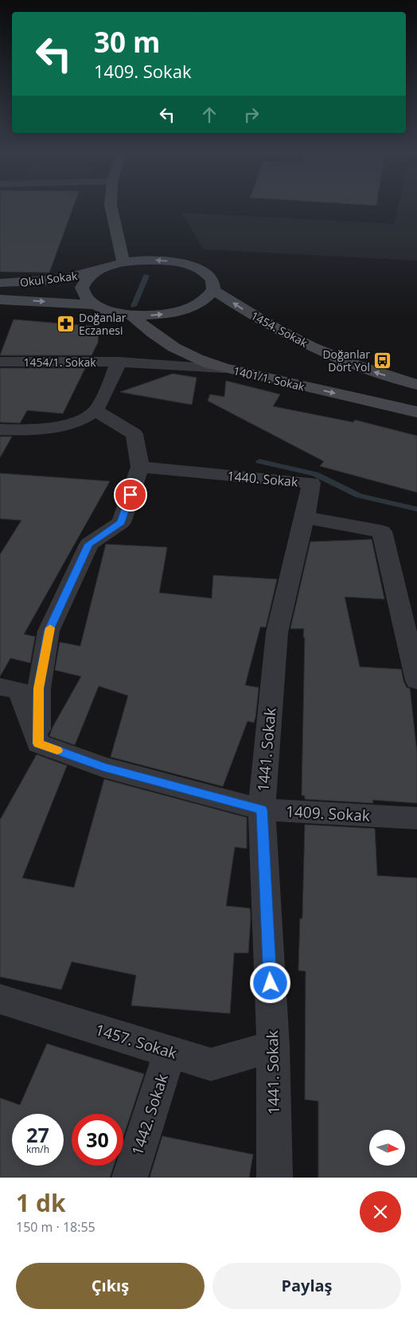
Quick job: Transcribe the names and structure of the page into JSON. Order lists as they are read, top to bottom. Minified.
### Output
{"streets":{"main road":["Okul Sokak","1454. Sokak","1401/1. Sokak"],"street":["1454/1. Sokak","1440. Sokak","1441. Sokak","1409. Sokak","1457. Sokak","1442. Sokak"]},"crossings":[["Okul Sokak","1454. Sokak"],["1454/1. Sokak","1401/1. Sokak"],["1440. Sokak","1441. Sokak"],["1441. Sokak","1409. Sokak"],["1441. Sokak","1457. Sokak"],["1457. Sokak","1442. Sokak"]],"one_way":["Okul Sokak","1454. Sokak","1401/1. Sokak"],"places":{"pharmacy":["Doğanlar Eczanesi"],"bus stop":["Doğanlar Dört Yol"]},"north":"right","page":{"turn":["30 m","1409. Sokak"],"speed":"27 km/h","limit":"30","heading":["1 dk","150 m · 18:55"],"buttons":["Çıkış","Paylaş"]}}
